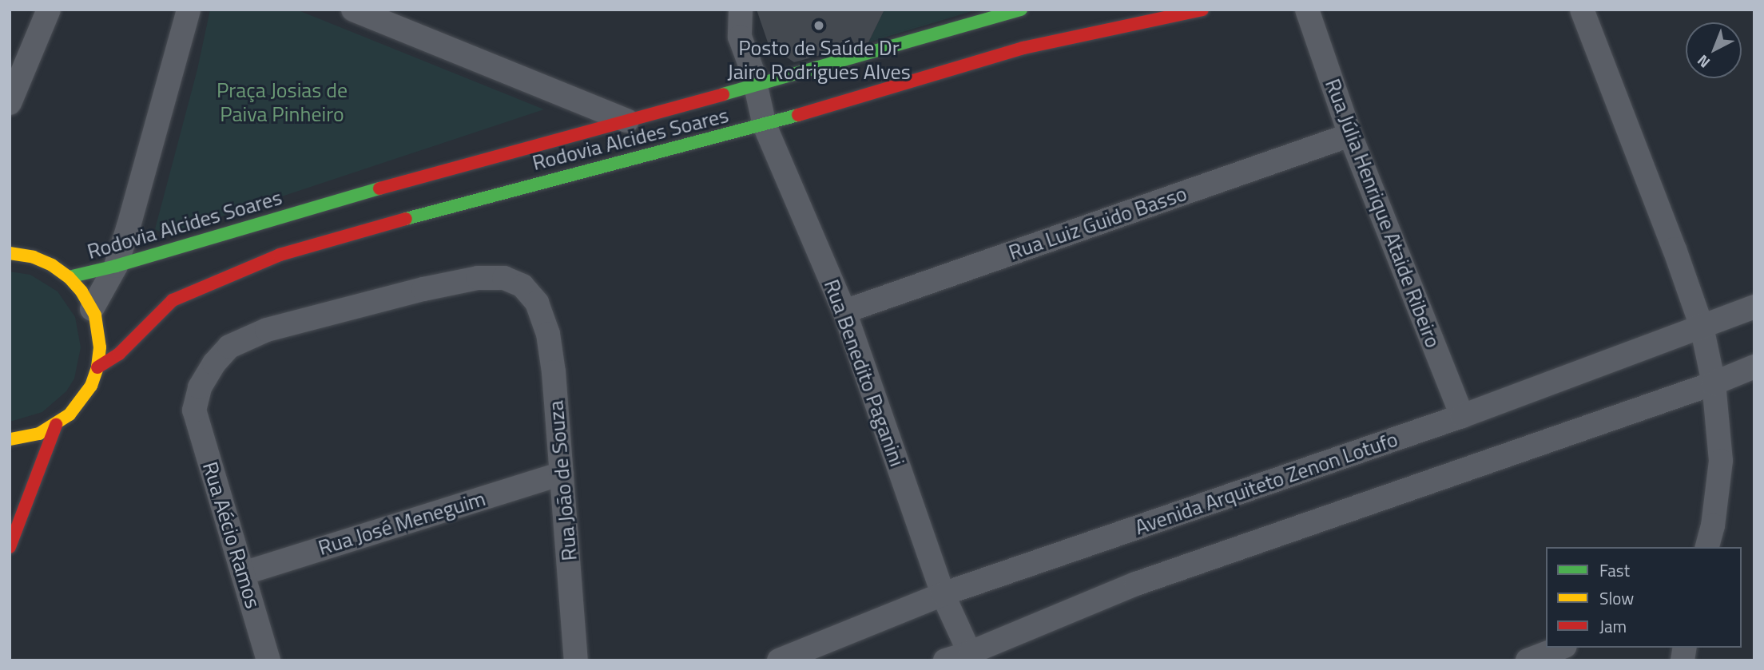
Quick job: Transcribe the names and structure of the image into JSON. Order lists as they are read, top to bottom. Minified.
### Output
{"streets":{"main road":["Rodovia Alcides Soares"],"street":["Rua Júlia Henrique Ataide Ribeiro","Rua Luiz Guido Basso","Rua Benedito Paganini","Rua João de Souza","Avenida Arquiteto Zenon Lotufo","Rua José Meneguim","Rua Aécio Ramos"]},"crossings":[["Rodovia Alcides Soares","Rua Benedito Paganini"],["Rua Júlia Henrique Ataide Ribeiro","Rua Luiz Guido Basso"],["Rua Júlia Henrique Ataide Ribeiro","Avenida Arquiteto Zenon Lotufo"],["Rua Luiz Guido Basso","Rua Benedito Paganini"],["Rua Benedito Paganini","Avenida Arquiteto Zenon Lotufo"],["Rua João de Souza","Rua José Meneguim"],["Rua João de Souza","Rua Aécio Ramos"],["Rua José Meneguim","Rua Aécio Ramos"]],"parks":["Praça Josias de Paiva Pinheiro"],"places":["Posto de Saúde Dr Jairo Rodrigues Alves"],"legend":["Fast","Slow","Jam"],"north":"bottom left"}
